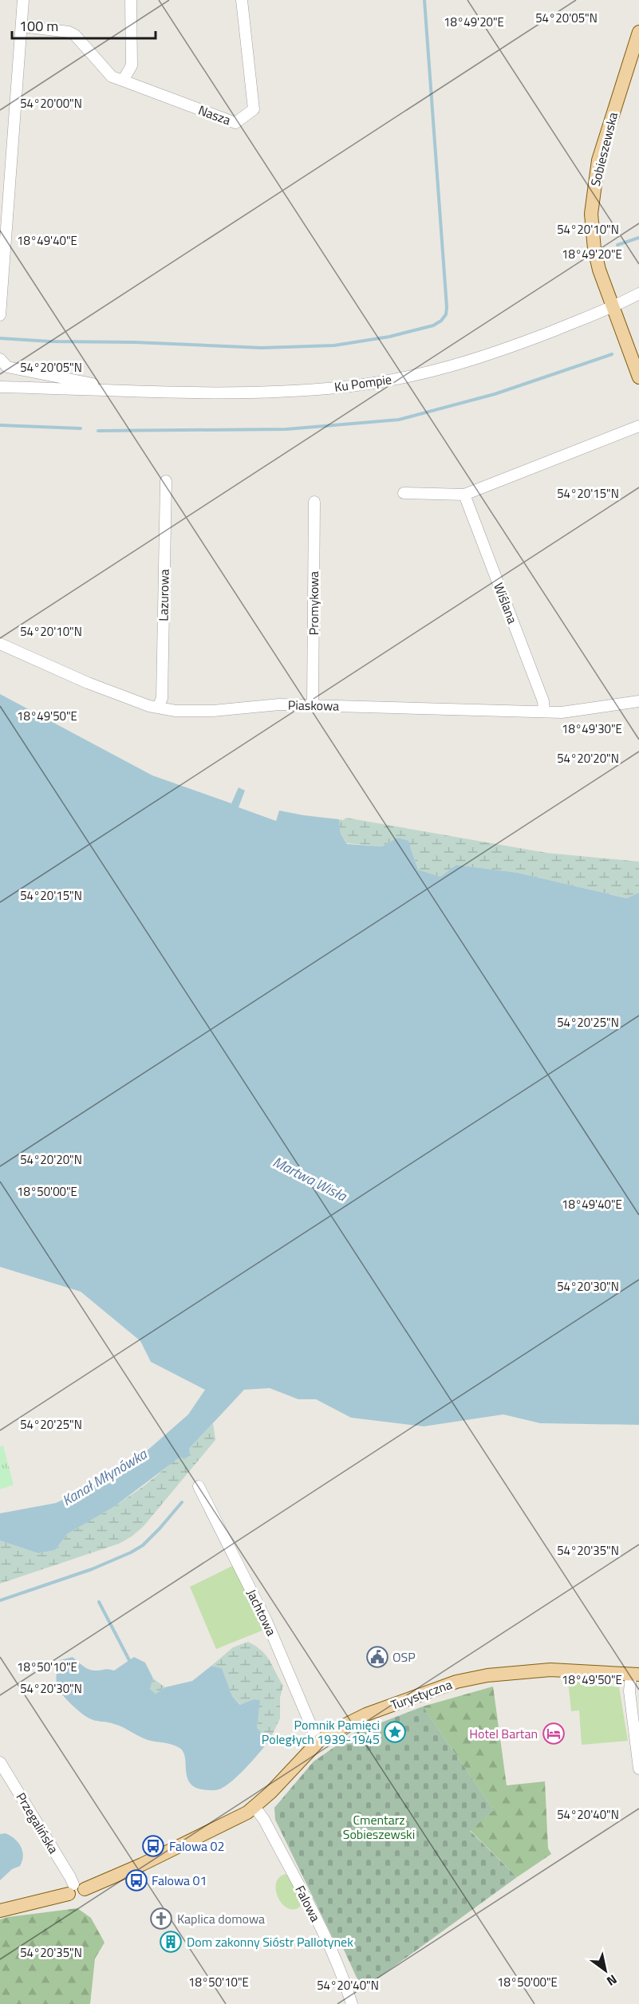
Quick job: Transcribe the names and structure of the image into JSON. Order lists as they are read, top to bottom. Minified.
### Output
{"streets":{"main road":["Sobieszewska","Turystyczna"],"street":["Nasza","Ku Pompie","Lazurowa","Promykowa","Wiślana","Piaskowa","Jachtowa","Przegalińska","Falowa"]},"crossings":[["Sobieszewska","Ku Pompie"],["Lazurowa","Piaskowa"],["Promykowa","Piaskowa"],["Wiślana","Piaskowa"],["Jachtowa","Turystyczna"],["Turystyczna","Przegalińska"],["Turystyczna","Falowa"]],"water":["Martwa Wisła","Kanał Młynówka"],"parks":["Cmentarz Sobieszewski"],"places":{"public building":["OSP"],"place":["Pomnik Pamięci Poległych 1939-1945"],"hotel":["Hotel Bartan"],"bus stop":["Falowa 02","Falowa 01"],"church":["Kaplica domowa"],"building":["Dom zakonny Sióstr Pallotynek"]},"scale_bar":"100 m","north":"bottom right","coordinates":["54°20'05\"N","18°49'20\"E","54°20'00\"N","54°20'10\"N","18°49'40\"E","54°20'15\"N","18°49'50\"E","18°49'30\"E","54°20'20\"N","54°20'25\"N","18°50'00\"E","54°20'30\"N","54°20'35\"N","18°50'10\"E","54°20'40\"N"]}
